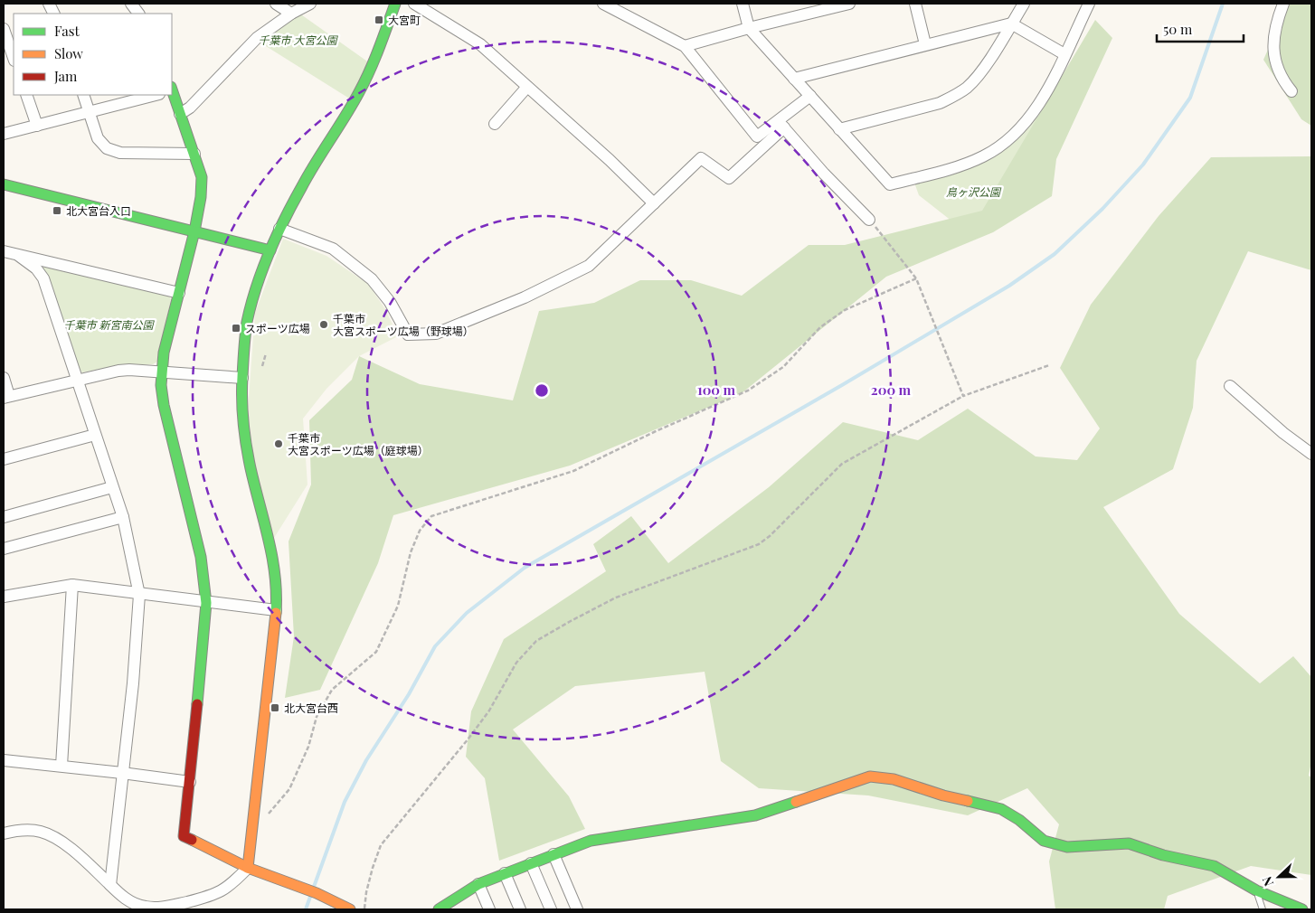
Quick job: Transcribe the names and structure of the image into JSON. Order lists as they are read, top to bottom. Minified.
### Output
{"parks":["千葉市 大宮公園","鳥ヶ沢公園","千葉市 新宮南公園"],"places":{"transit":["大宮町","北大宮台入口","スポーツ広場","北大宮台西"],"other":["千葉市 大宮スポーツ広場（野球場）","千葉市 大宮スポーツ広場（庭球場）"]},"legend":["Fast","Slow","Jam"],"scale_bar":"50 m","north":"left","rings":["100 m","200 m"]}
